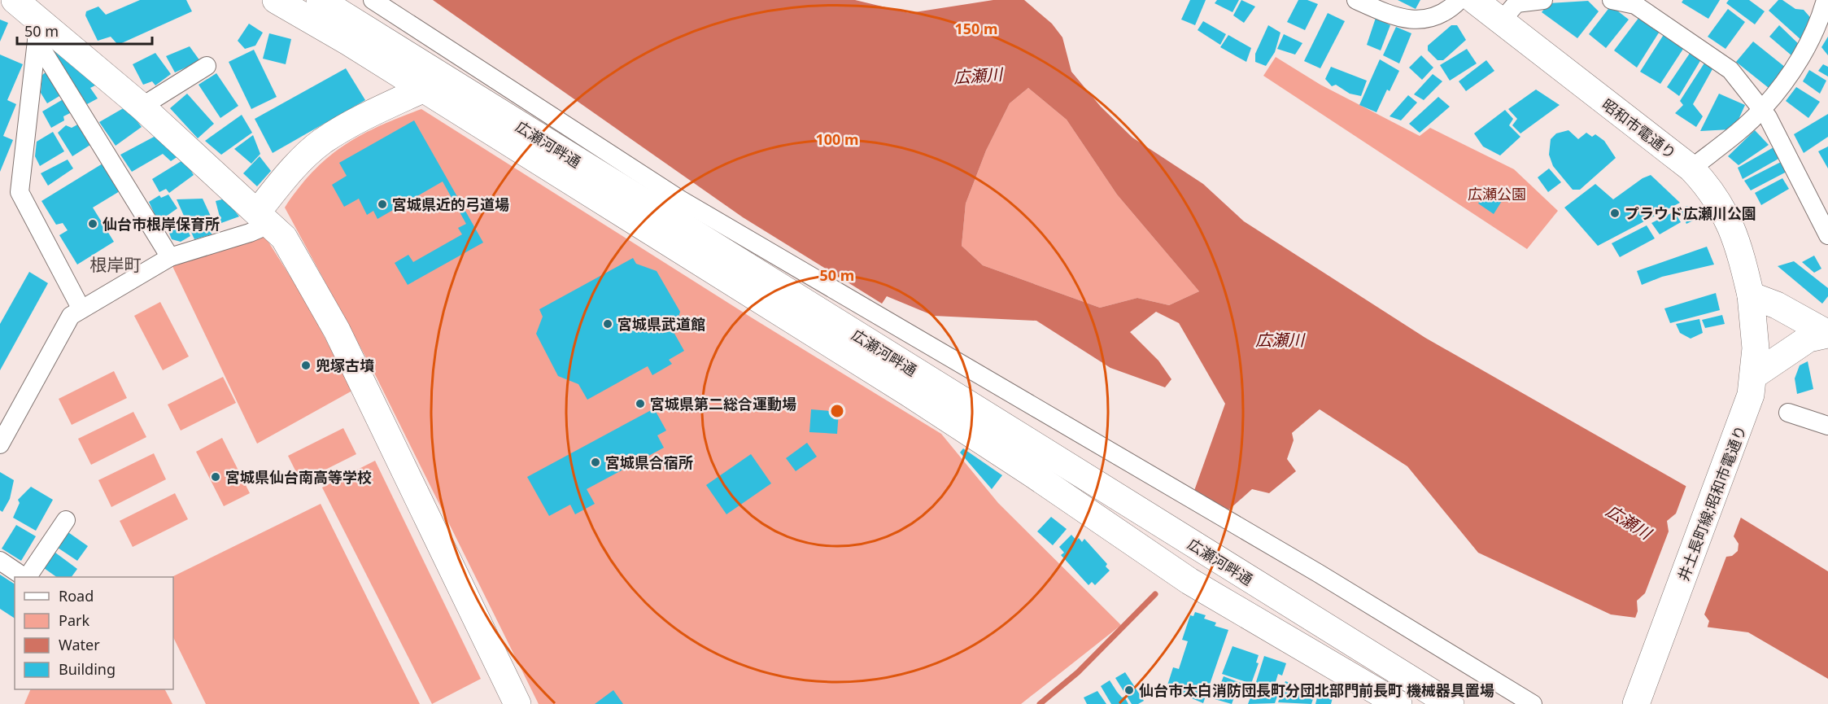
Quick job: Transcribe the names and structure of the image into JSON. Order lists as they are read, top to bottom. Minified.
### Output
{"streets":{"main road":["昭和市電通り","広瀬河畔通","井土長町線;昭和市電通り"]},"crossings":[["昭和市電通り","井土長町線;昭和市電通り"]],"districts":["根岸町"],"water":["広瀬川"],"parks":["広瀬公園"],"places":["宮城県近的弓道場","プラウド広瀬川公園","仙台市根岸保育所","宮城県武道館","兜塚古墳","宮城県第二総合運動場","宮城県合宿所","宮城県仙台南高等学校","仙台市太白消防団長町分団北部門前長町 機械器具置場"],"legend":["Road","Park","Water","Building"],"scale_bar":"50 m","rings":["150 m","100 m","50 m"]}
